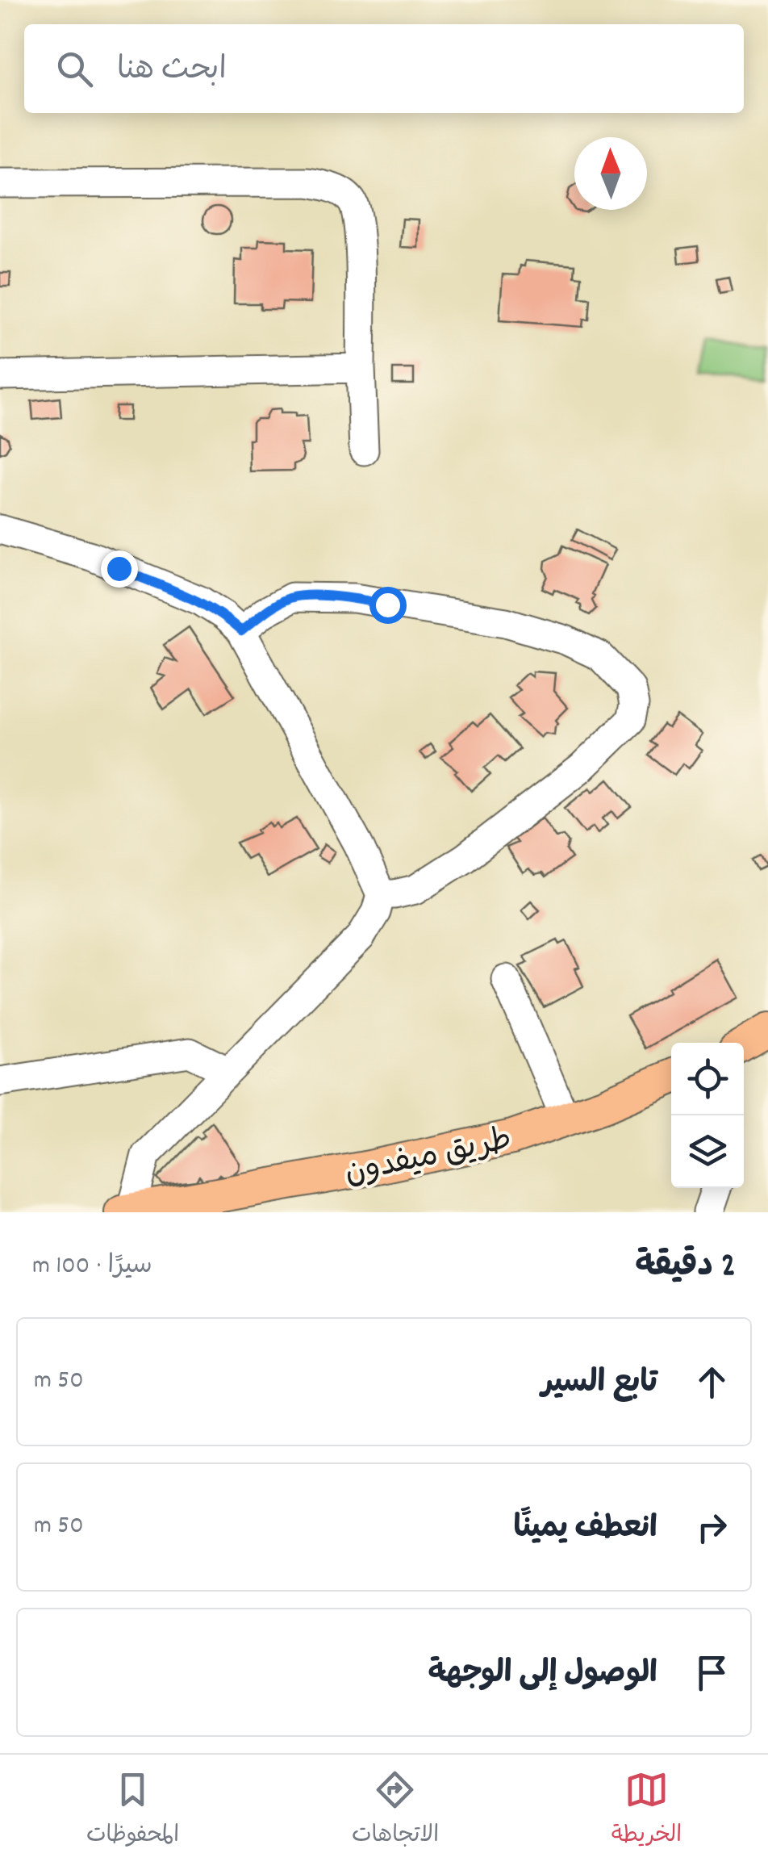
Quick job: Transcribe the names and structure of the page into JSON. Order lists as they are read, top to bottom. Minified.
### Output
{"streets":{"main road":["طريق ميفدون"]},"north":"top","page":{"search":"ابحث هنا","heading":["2 دقيقة","سيرًا · 100 m"],"list":[["تابع السير","50 m"],["انعطف يمينًا","50 m"],"الوصول إلى الوجهة"],"nav":["الخريطة","الاتجاهات","المحفوظات"]}}
